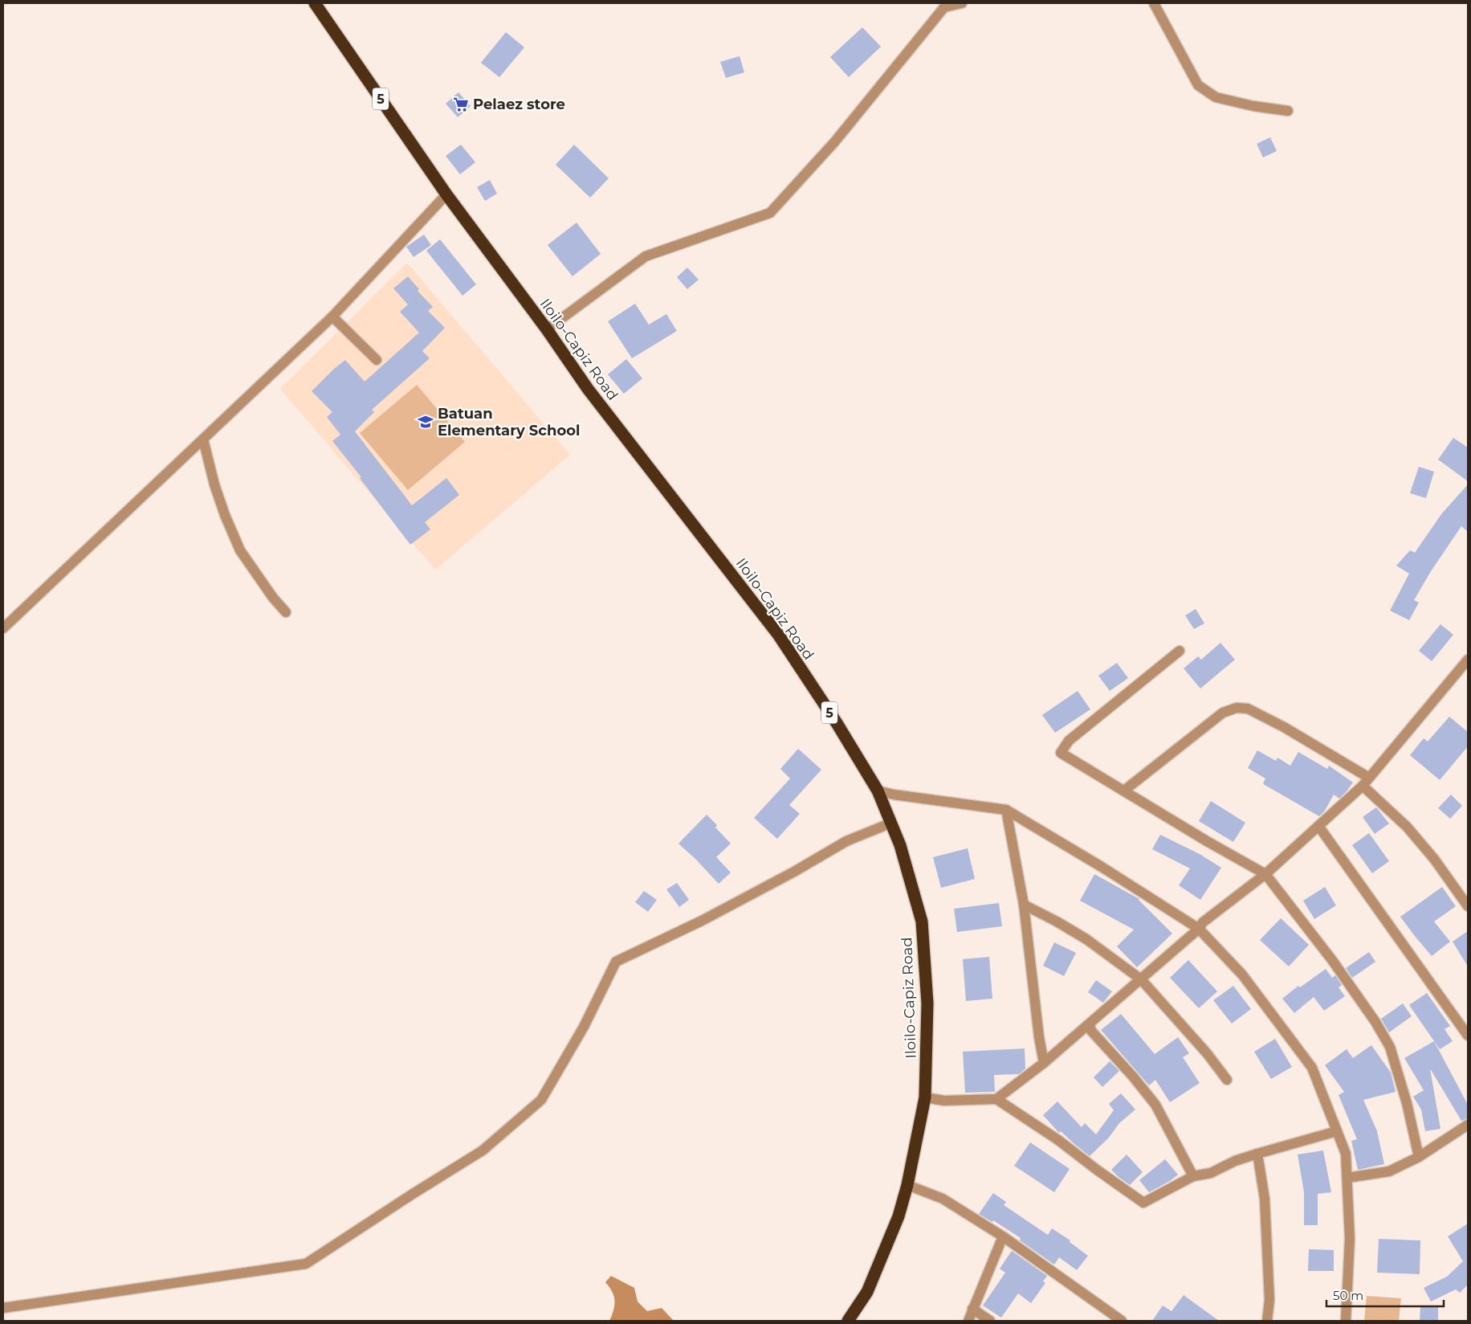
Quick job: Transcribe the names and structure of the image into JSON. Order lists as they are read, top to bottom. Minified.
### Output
{"streets":{"highway":["5","Iloilo-Capiz Road"]},"places":{"supermarket":["Pelaez store"],"school or university":["Batuan Elementary School"]},"scale_bar":"50 m"}
